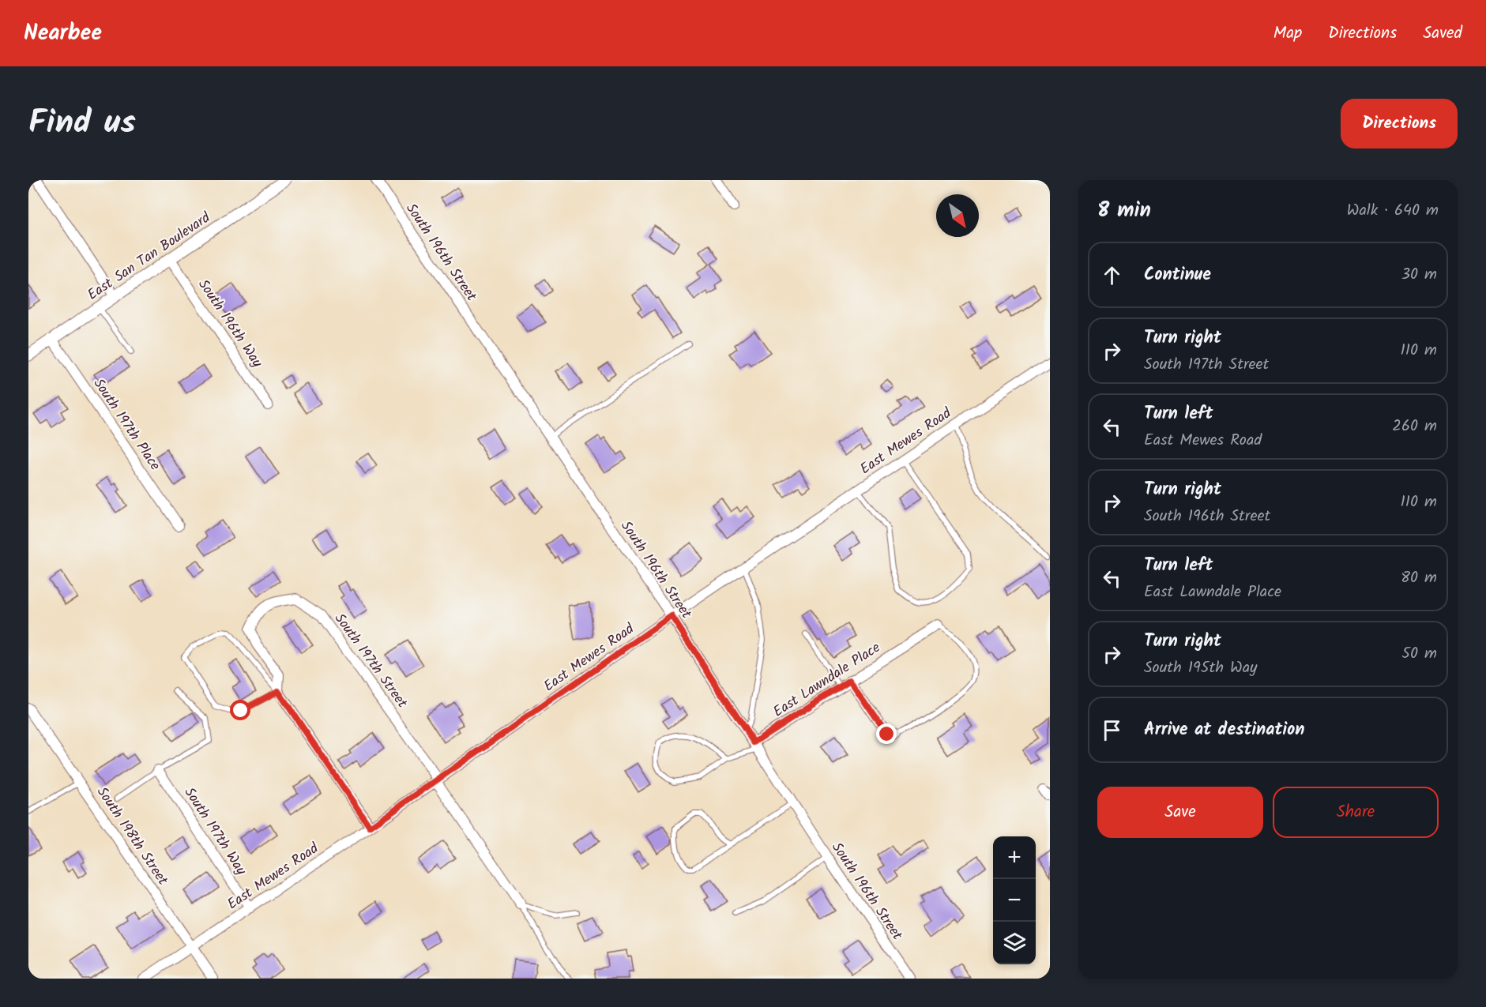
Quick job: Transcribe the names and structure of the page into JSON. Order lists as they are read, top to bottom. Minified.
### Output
{"streets":{"street":["South 196th Street","East San Tan Boulevard","South 196th Way","South 197th Place","East Mewes Road","South 197th Street","East Lawndale Place","South 197th Way","South 198th Street"]},"crossings":[["South 196th Street","East Mewes Road"],["South 196th Street","East Lawndale Place"],["East San Tan Boulevard","South 196th Way"],["East San Tan Boulevard","South 197th Place"],["East Mewes Road","South 197th Street"],["East Mewes Road","South 197th Way"],["East Mewes Road","South 198th Street"]],"north":"bottom right","page":{"header":"Nearbee","nav":["Map","Directions","Saved"],"title":"Find us","buttons":["Directions",["Save","Share"]],"heading":["8 min","Walk · 640 m"],"list":[["Continue","30 m"],["Turn right","South 197th Street","110 m"],["Turn left","East Mewes Road","260 m"],["Turn right","South 196th Street","110 m"],["Turn left","East Lawndale Place","80 m"],["Turn right","South 195th Way","50 m"],"Arrive at destination"],"map_buttons":["+","−"]}}
